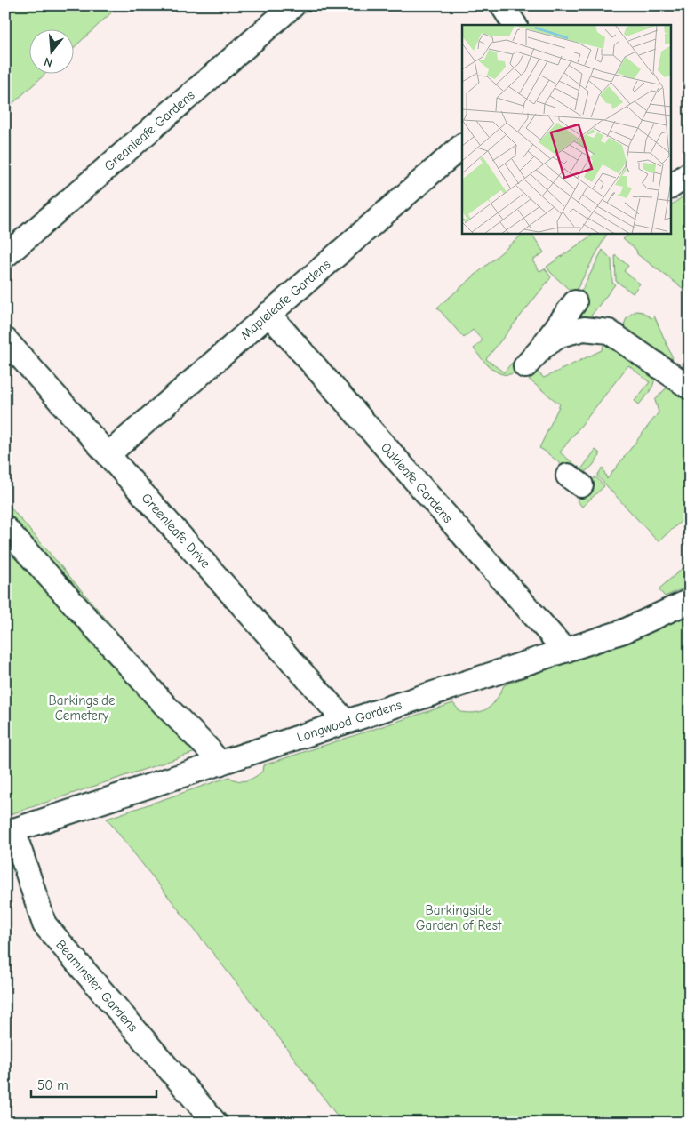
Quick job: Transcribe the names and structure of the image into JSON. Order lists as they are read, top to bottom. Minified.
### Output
{"streets":{"street":["Greanleafe Gardens","Mapleleafe Gardens","Oakleafe Gardens","Greenleafe Drive","Longwood Gardens","Beaminster Gardens"]},"crossings":[["Mapleleafe Gardens","Oakleafe Gardens"],["Mapleleafe Gardens","Greenleafe Drive"],["Oakleafe Gardens","Longwood Gardens"],["Greenleafe Drive","Longwood Gardens"],["Longwood Gardens","Beaminster Gardens"]],"parks":["Barkingside Cemetery","Barkingside Garden of Rest"],"scale_bar":"50 m","north":"bottom"}
